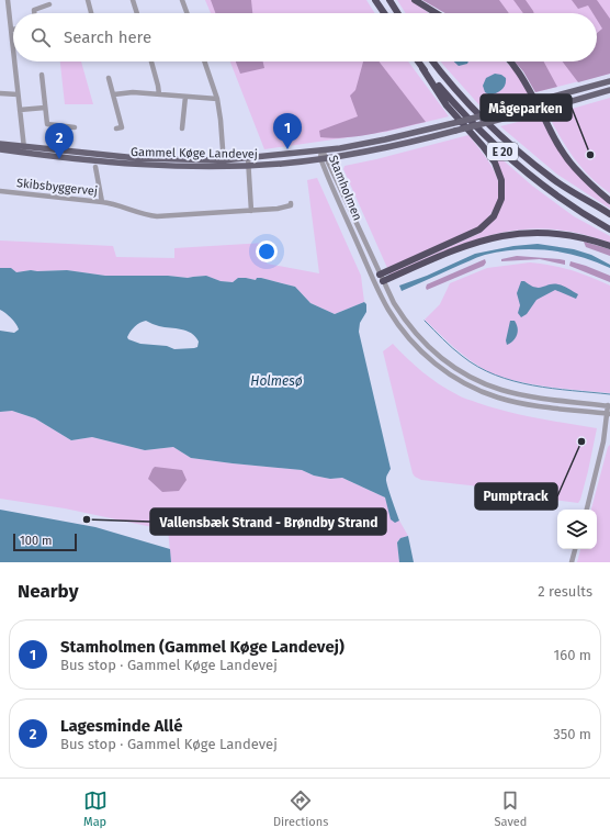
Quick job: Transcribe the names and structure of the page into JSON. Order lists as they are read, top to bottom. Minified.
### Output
{"streets":{"highway":["E 20"],"main road":["Gammel Køge Landevej"],"street":["Skibsbyggervej","Stamholmen"]},"crossings":[["Gammel Køge Landevej","Stamholmen"]],"water":["Holmesø"],"places":["Mågeparken","Pumptrack","Vallensbæk Strand - Brøndby Strand"],"scale_bar":"100 m","page":{"search":"Search here","pins":["1","2"],"scale":"100 m","heading":["Nearby","2 results"],"list":[{"mark":"1","name":"Stamholmen (Gammel Køge Landevej)","note":"Bus stop · Gammel Køge Landevej","value":"160 m"},{"mark":"2","name":"Lagesminde Allé","note":"Bus stop · Gammel Køge Landevej","value":"350 m"}],"nav":["Map","Directions","Saved"]}}
